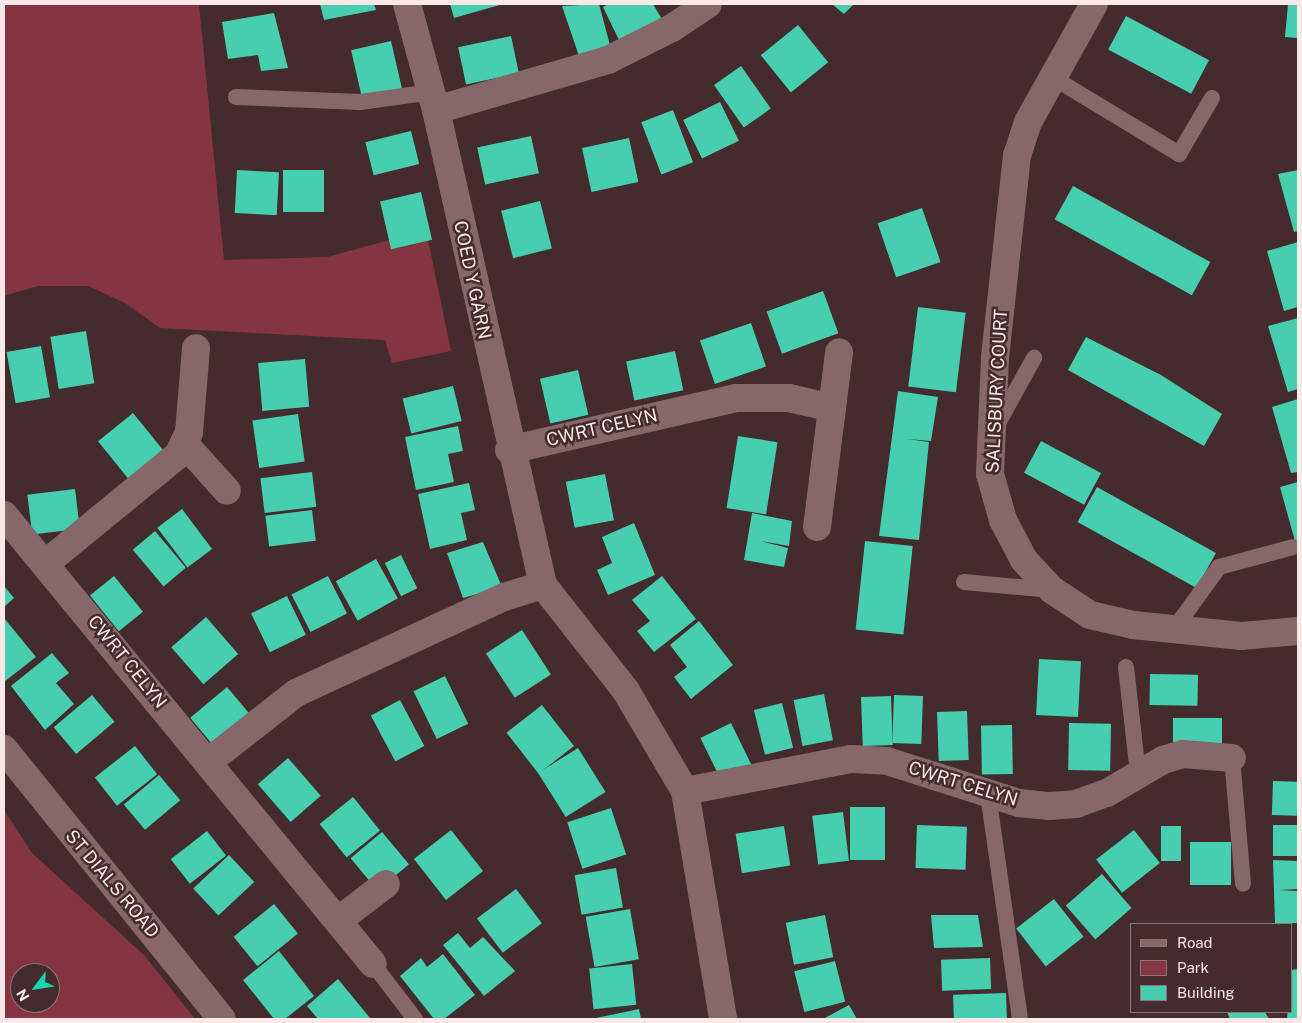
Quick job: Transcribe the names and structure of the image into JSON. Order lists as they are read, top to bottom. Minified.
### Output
{"streets":{"street":["COED Y GARN","SALISBURY COURT","CWRT CELYN","ST DIALS ROAD"]},"crossings":[["COED Y GARN","CWRT CELYN"]],"legend":["Road","Park","Building"],"north":"bottom left"}
